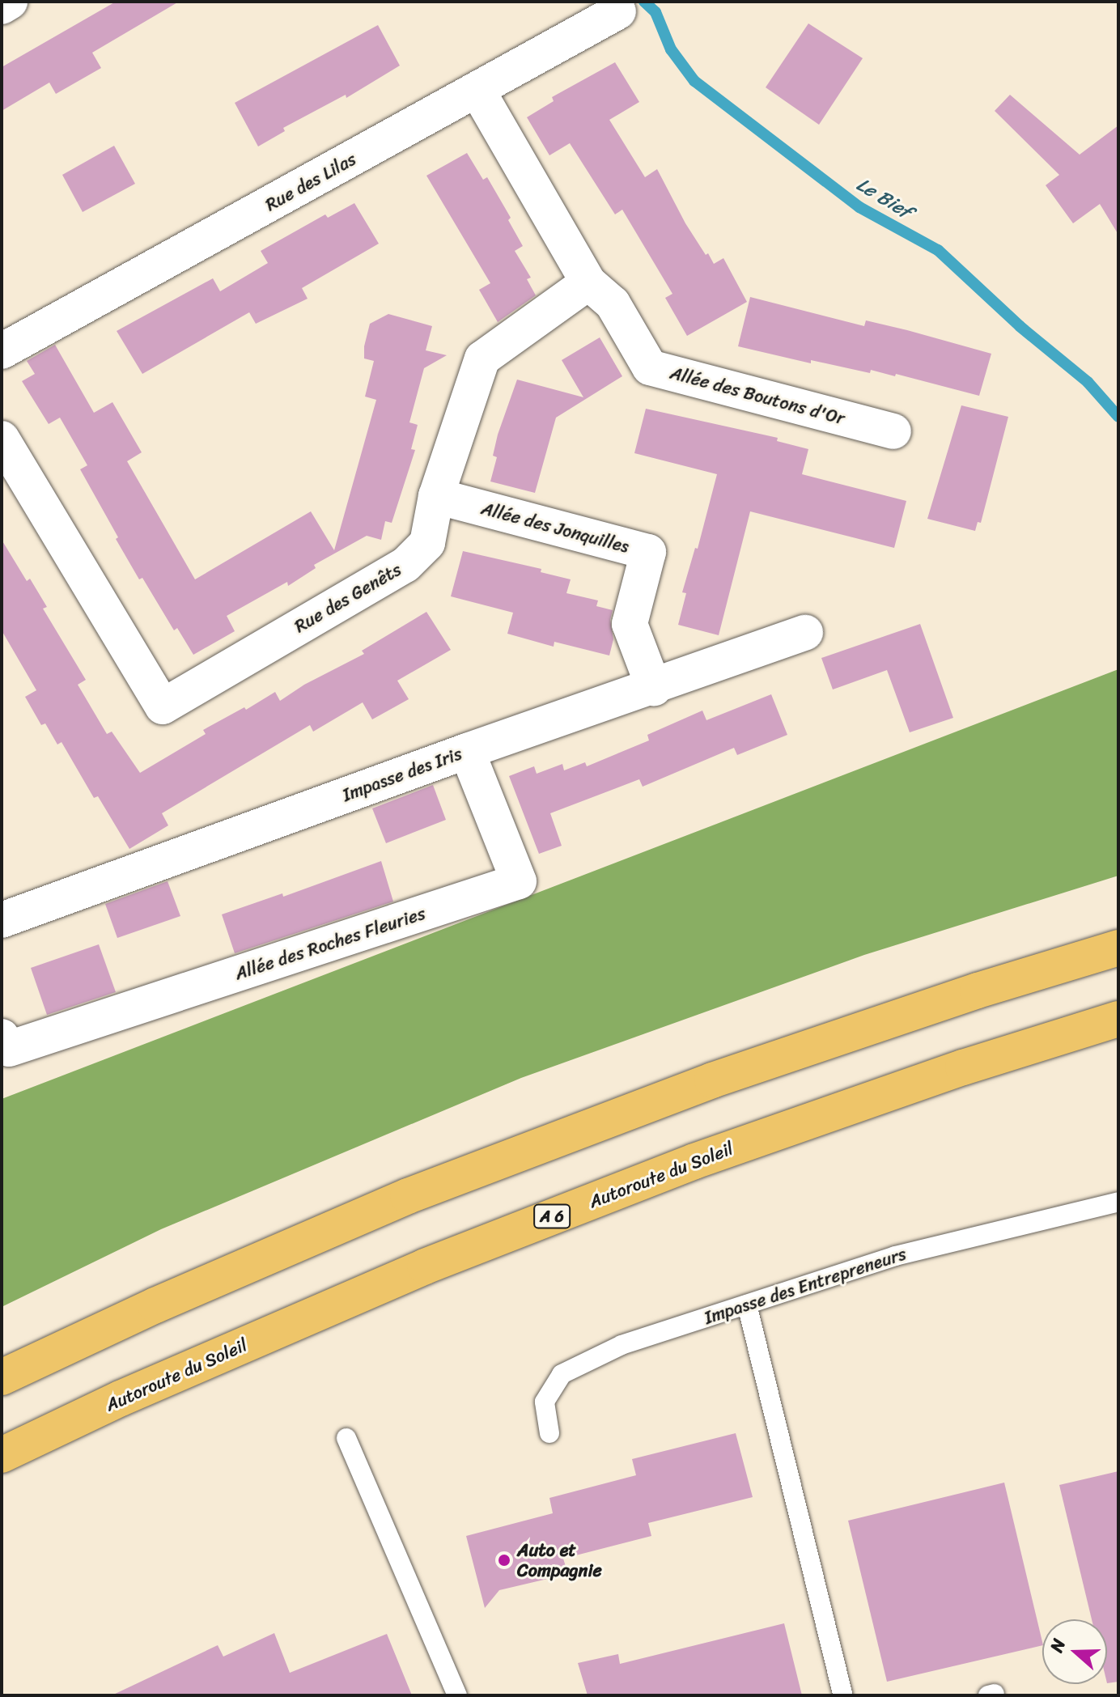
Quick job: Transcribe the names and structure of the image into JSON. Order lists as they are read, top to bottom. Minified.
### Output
{"streets":{"highway":["Autoroute du Soleil","A 6"],"street":["Rue des Lilas","Allée des Boutons d'Or","Allée des Jonquilles","Rue des Genêts","Impasse des Iris","Allée des Roches Fleuries"],"lane":["Impasse des Entrepreneurs"]},"crossings":[["Allée des Boutons d'Or","Rue des Genêts"],["Allée des Jonquilles","Rue des Genêts"],["Allée des Jonquilles","Impasse des Iris"],["Impasse des Iris","Allée des Roches Fleuries"]],"water":["Le Bief"],"places":["Auto et Compagnie"],"north":"left"}
